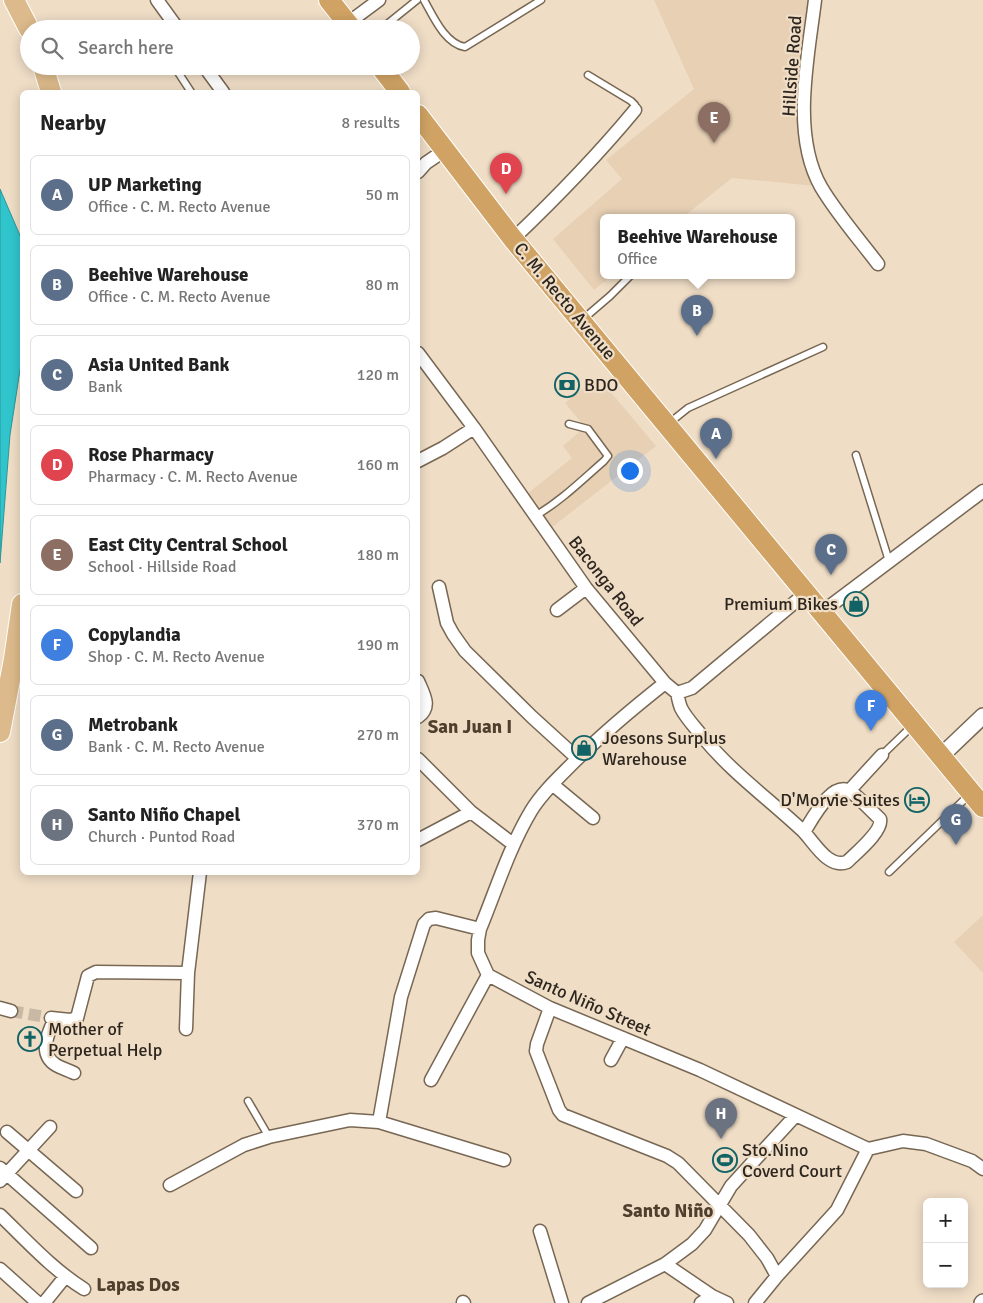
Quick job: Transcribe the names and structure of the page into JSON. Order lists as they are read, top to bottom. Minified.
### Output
{"streets":{"highway":["C. M. Recto Avenue"],"street":["Hillside Road","Baconga Road","Santo Niño Street"]},"districts":["San Juan I","Santo Niño","Lapas Dos"],"places":{"bank":["BDO"],"shop":["Premium Bikes","Joesons Surplus Warehouse"],"hotel":["D'Morvie Suites"],"church":["Mother of Perpetual Help"],"sports":["Sto.Nino Coverd Court"]},"page":{"search":"Search here","heading":["Nearby","8 results"],"pins":["E","D","B","A","C","F","G","H"],"list":[{"mark":"A","name":"UP Marketing","note":"Office · C. M. Recto Avenue","value":"50 m"},{"mark":"B","name":"Beehive Warehouse","note":"Office · C. M. Recto Avenue","value":"80 m"},{"mark":"C","name":"Asia United Bank","note":"Bank","value":"120 m"},{"mark":"D","name":"Rose Pharmacy","note":"Pharmacy · C. M. Recto Avenue","value":"160 m"},{"mark":"E","name":"East City Central School","note":"School · Hillside Road","value":"180 m"},{"mark":"F","name":"Copylandia","note":"Shop · C. M. Recto Avenue","value":"190 m"},{"mark":"G","name":"Metrobank","note":"Bank · C. M. Recto Avenue","value":"270 m"},{"mark":"H","name":"Santo Niño Chapel","note":"Church · Puntod Road","value":"370 m"}],"popup":["Beehive Warehouse","Office"],"map_buttons":["+","−"]}}
